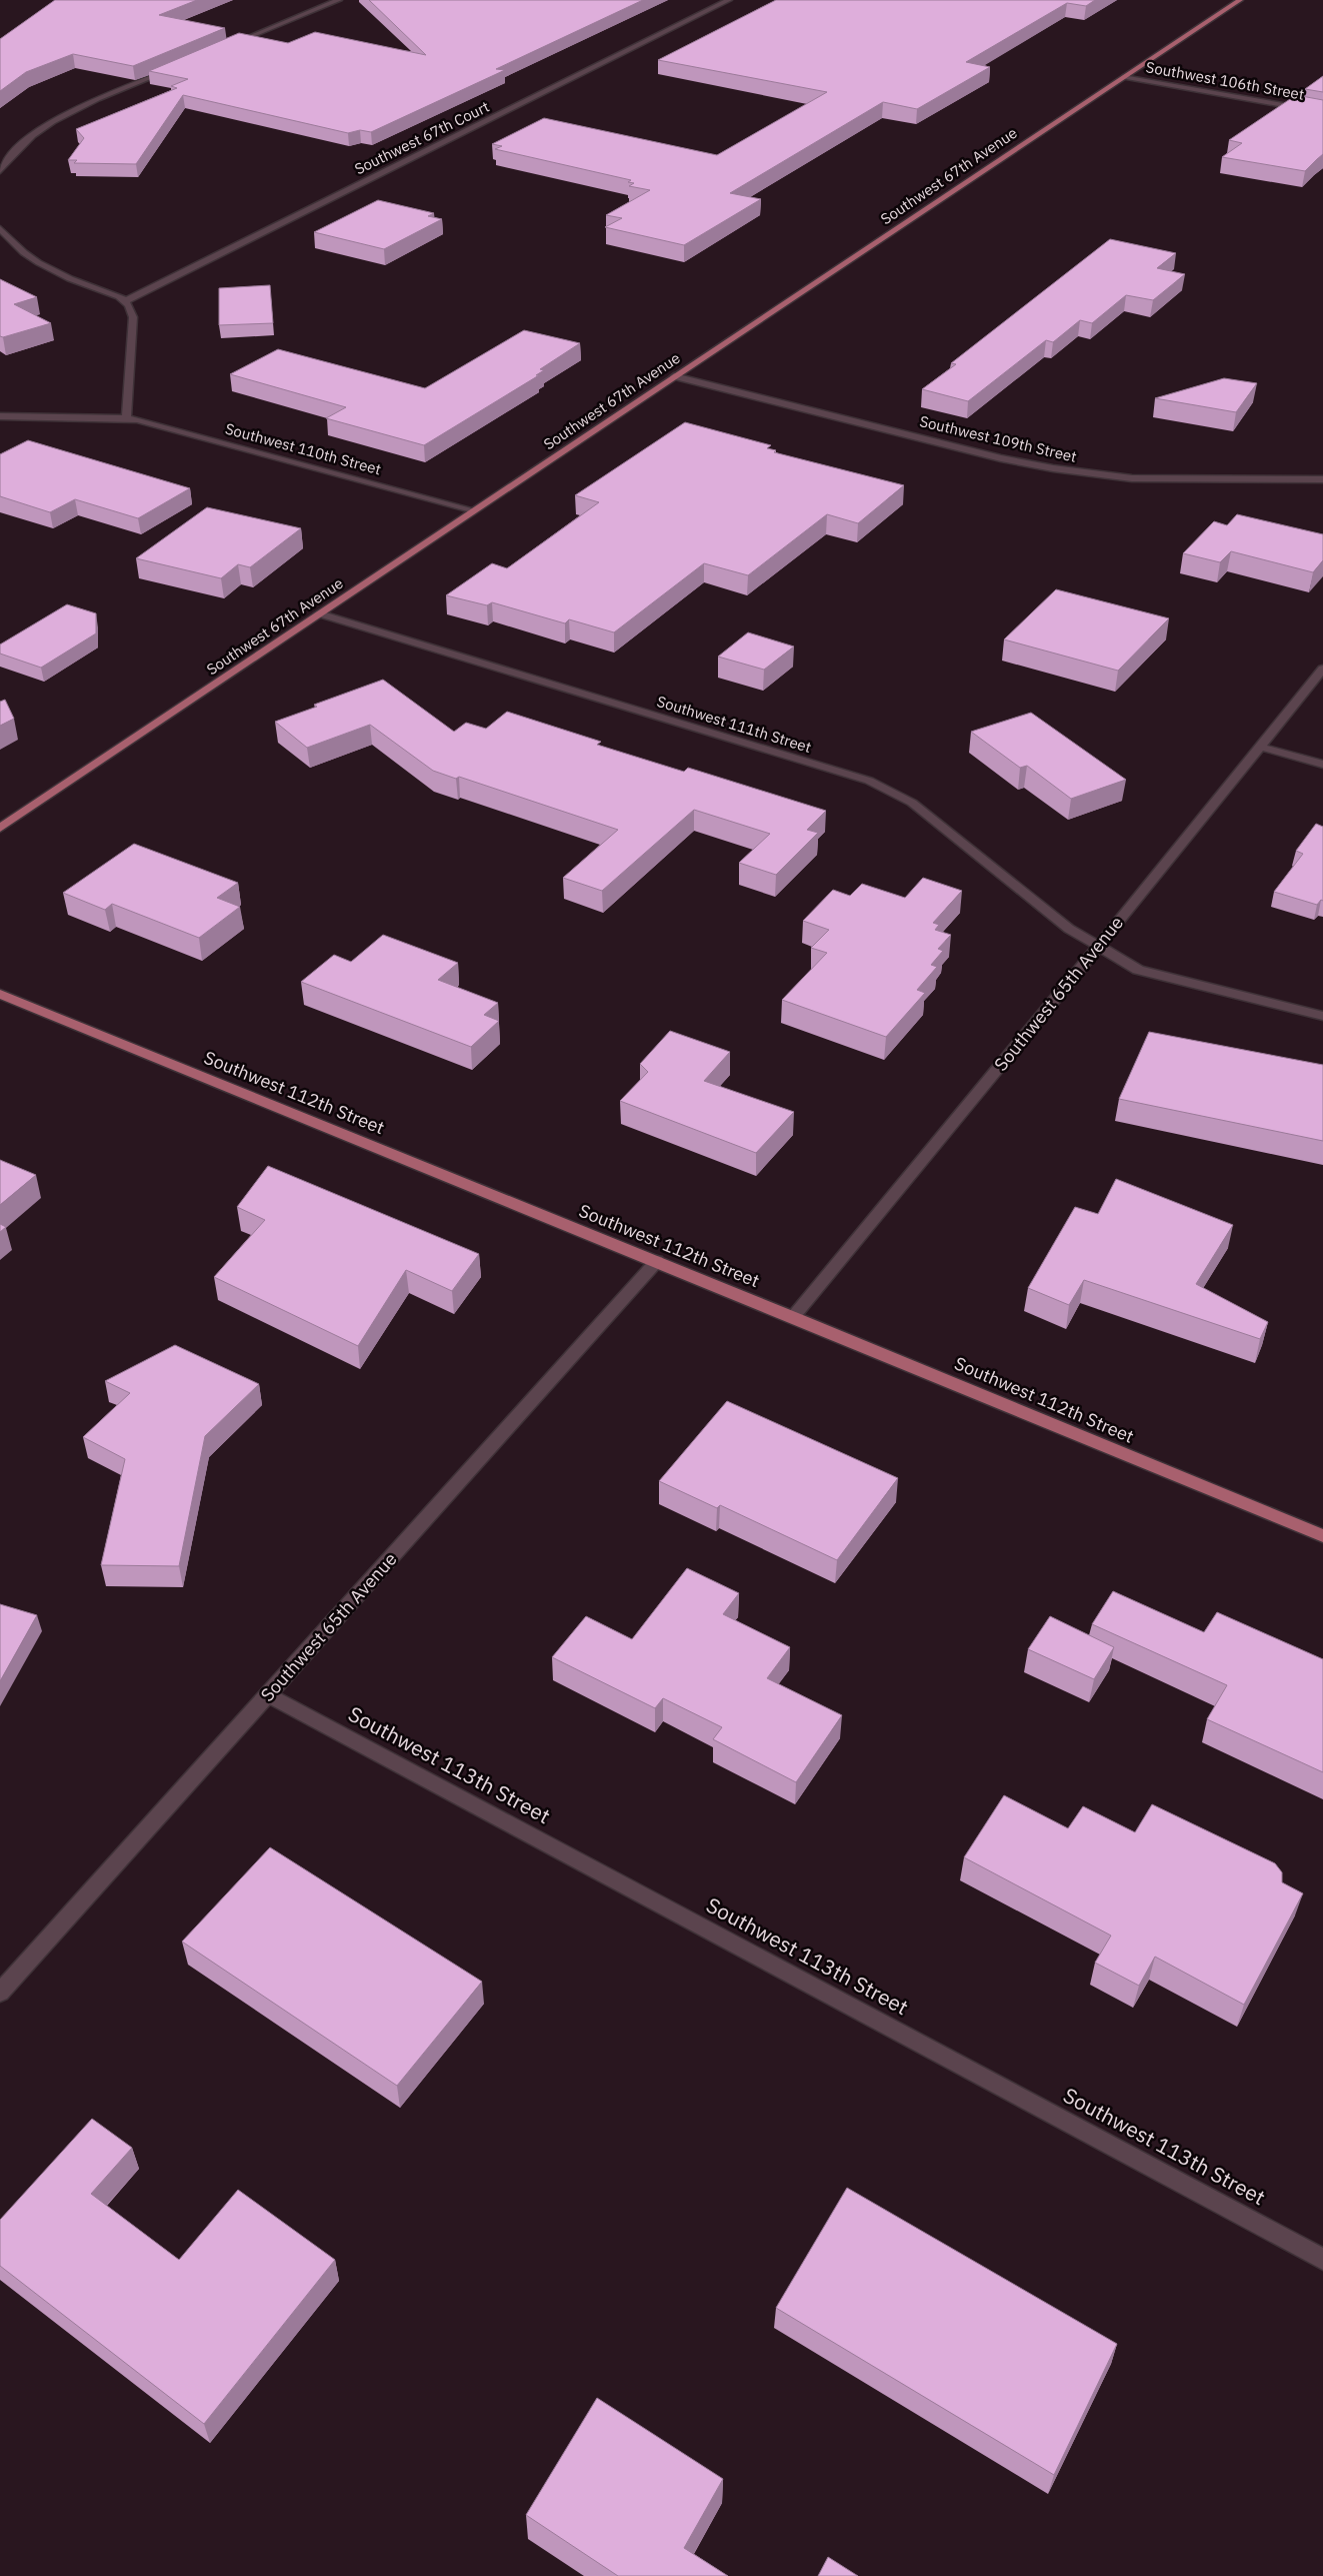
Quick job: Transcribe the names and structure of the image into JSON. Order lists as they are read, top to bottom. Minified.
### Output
{"streets":{"main road":["Southwest 67th Avenue","Southwest 112th Street"],"street":["Southwest 106th Street","Southwest 67th Court","Southwest 109th Street","Southwest 110th Street","Southwest 111th Street","Southwest 65th Avenue","Southwest 113th Street"]},"crossings":[["Southwest 106th Street","Southwest 67th Avenue"],["Southwest 67th Avenue","Southwest 109th Street"],["Southwest 67th Avenue","Southwest 110th Street"],["Southwest 67th Avenue","Southwest 111th Street"],["Southwest 111th Street","Southwest 65th Avenue"],["Southwest 65th Avenue","Southwest 112th Street"],["Southwest 65th Avenue","Southwest 113th Street"]]}
